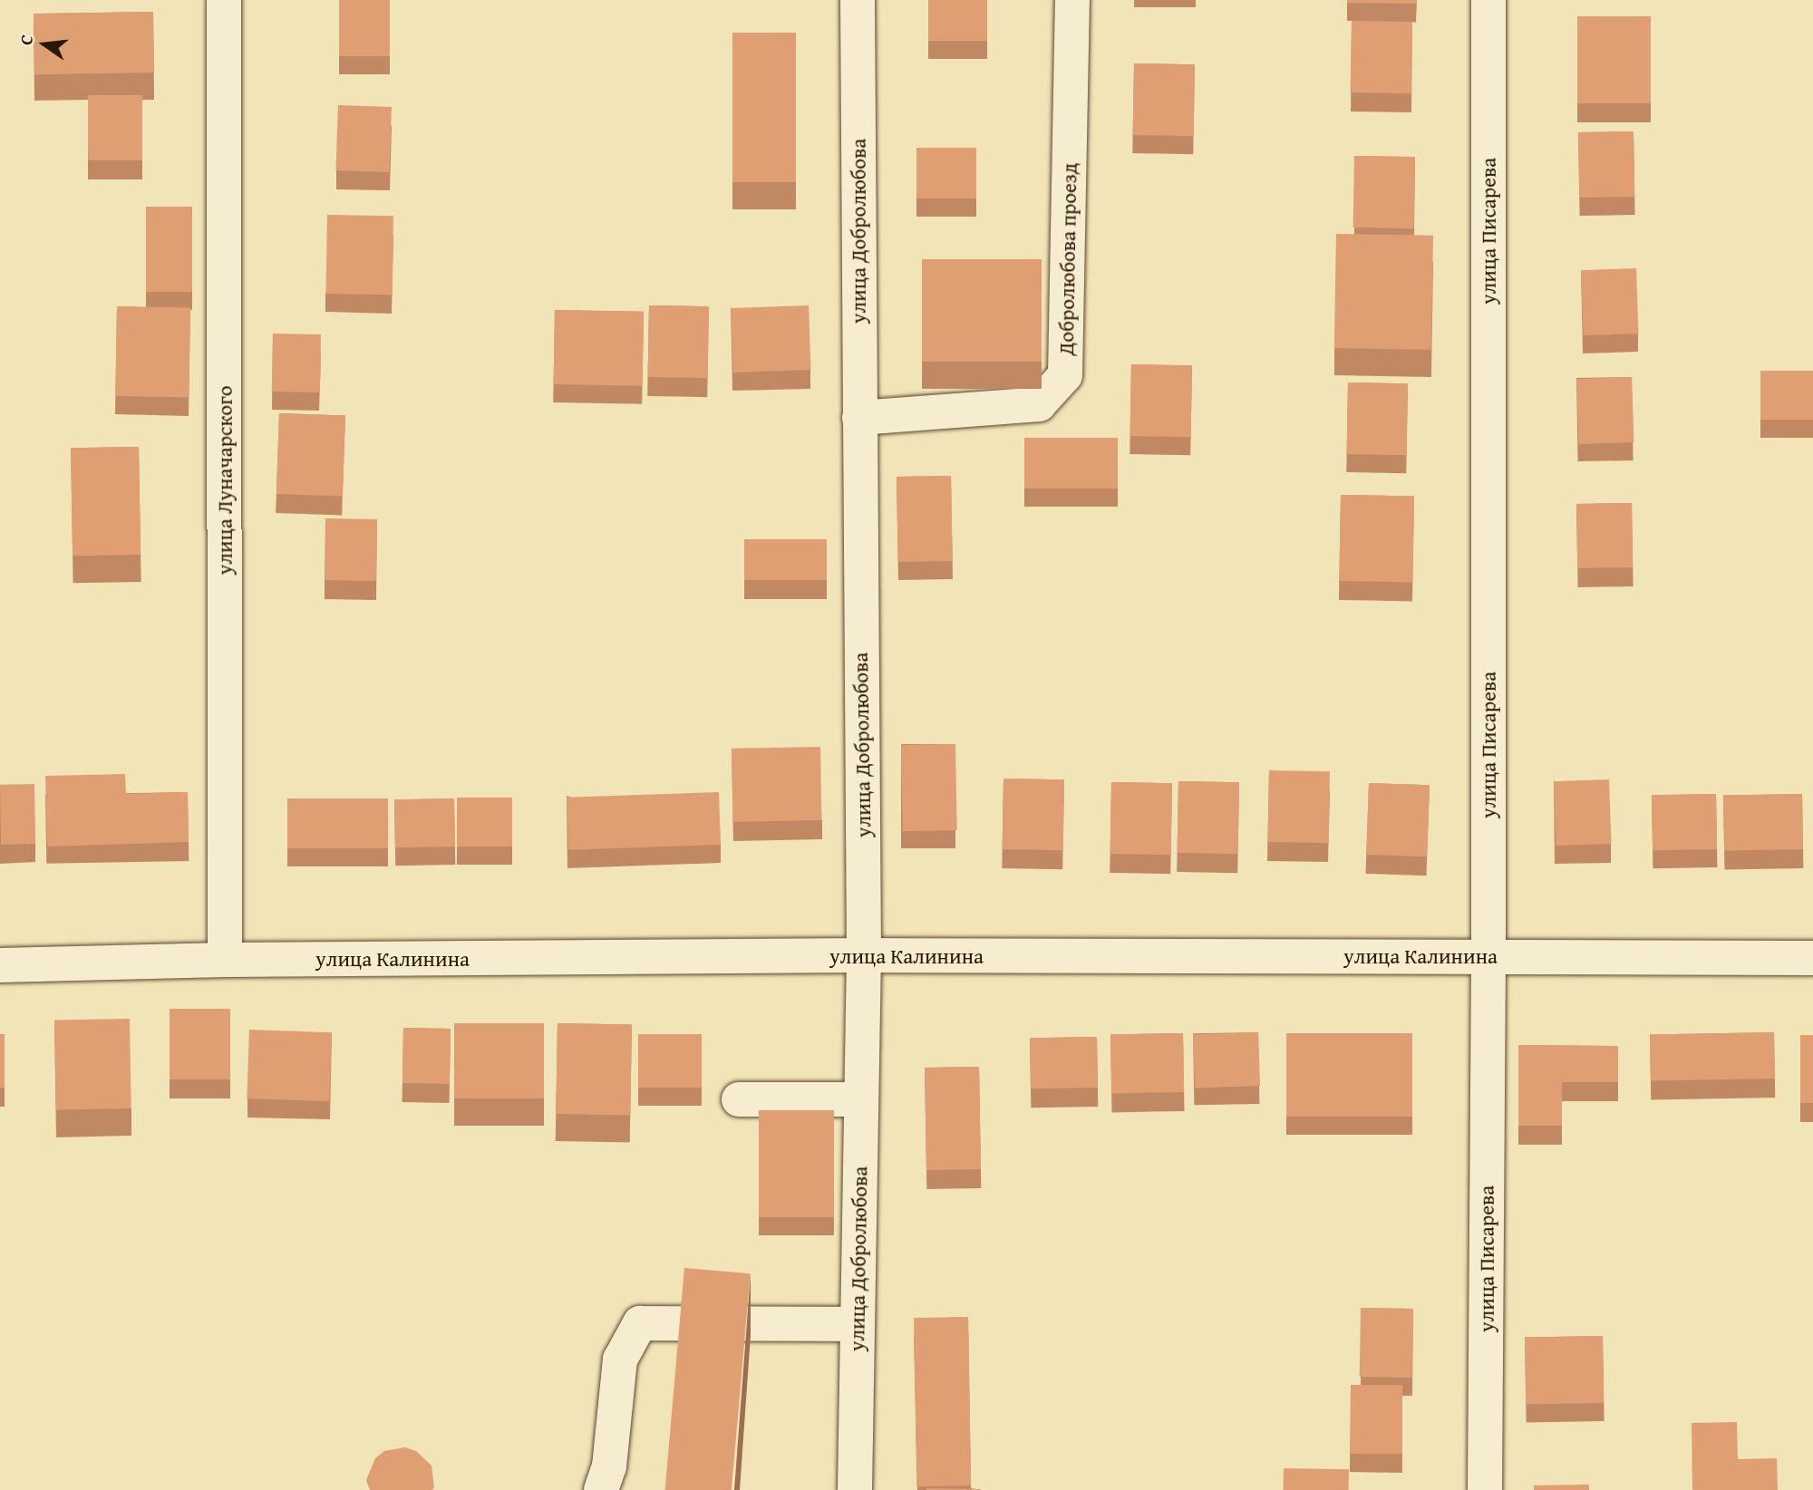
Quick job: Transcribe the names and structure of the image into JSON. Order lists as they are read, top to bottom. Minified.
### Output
{"streets":{"street":["улица Добролюбова","улица Писарева","Добролюбова проезд","улица Луначарского","улица Калинина"]},"crossings":[["улица Добролюбова","Добролюбова проезд"],["улица Добролюбова","улица Калинина"],["улица Писарева","улица Калинина"],["улица Луначарского","улица Калинина"]],"north":"left"}
